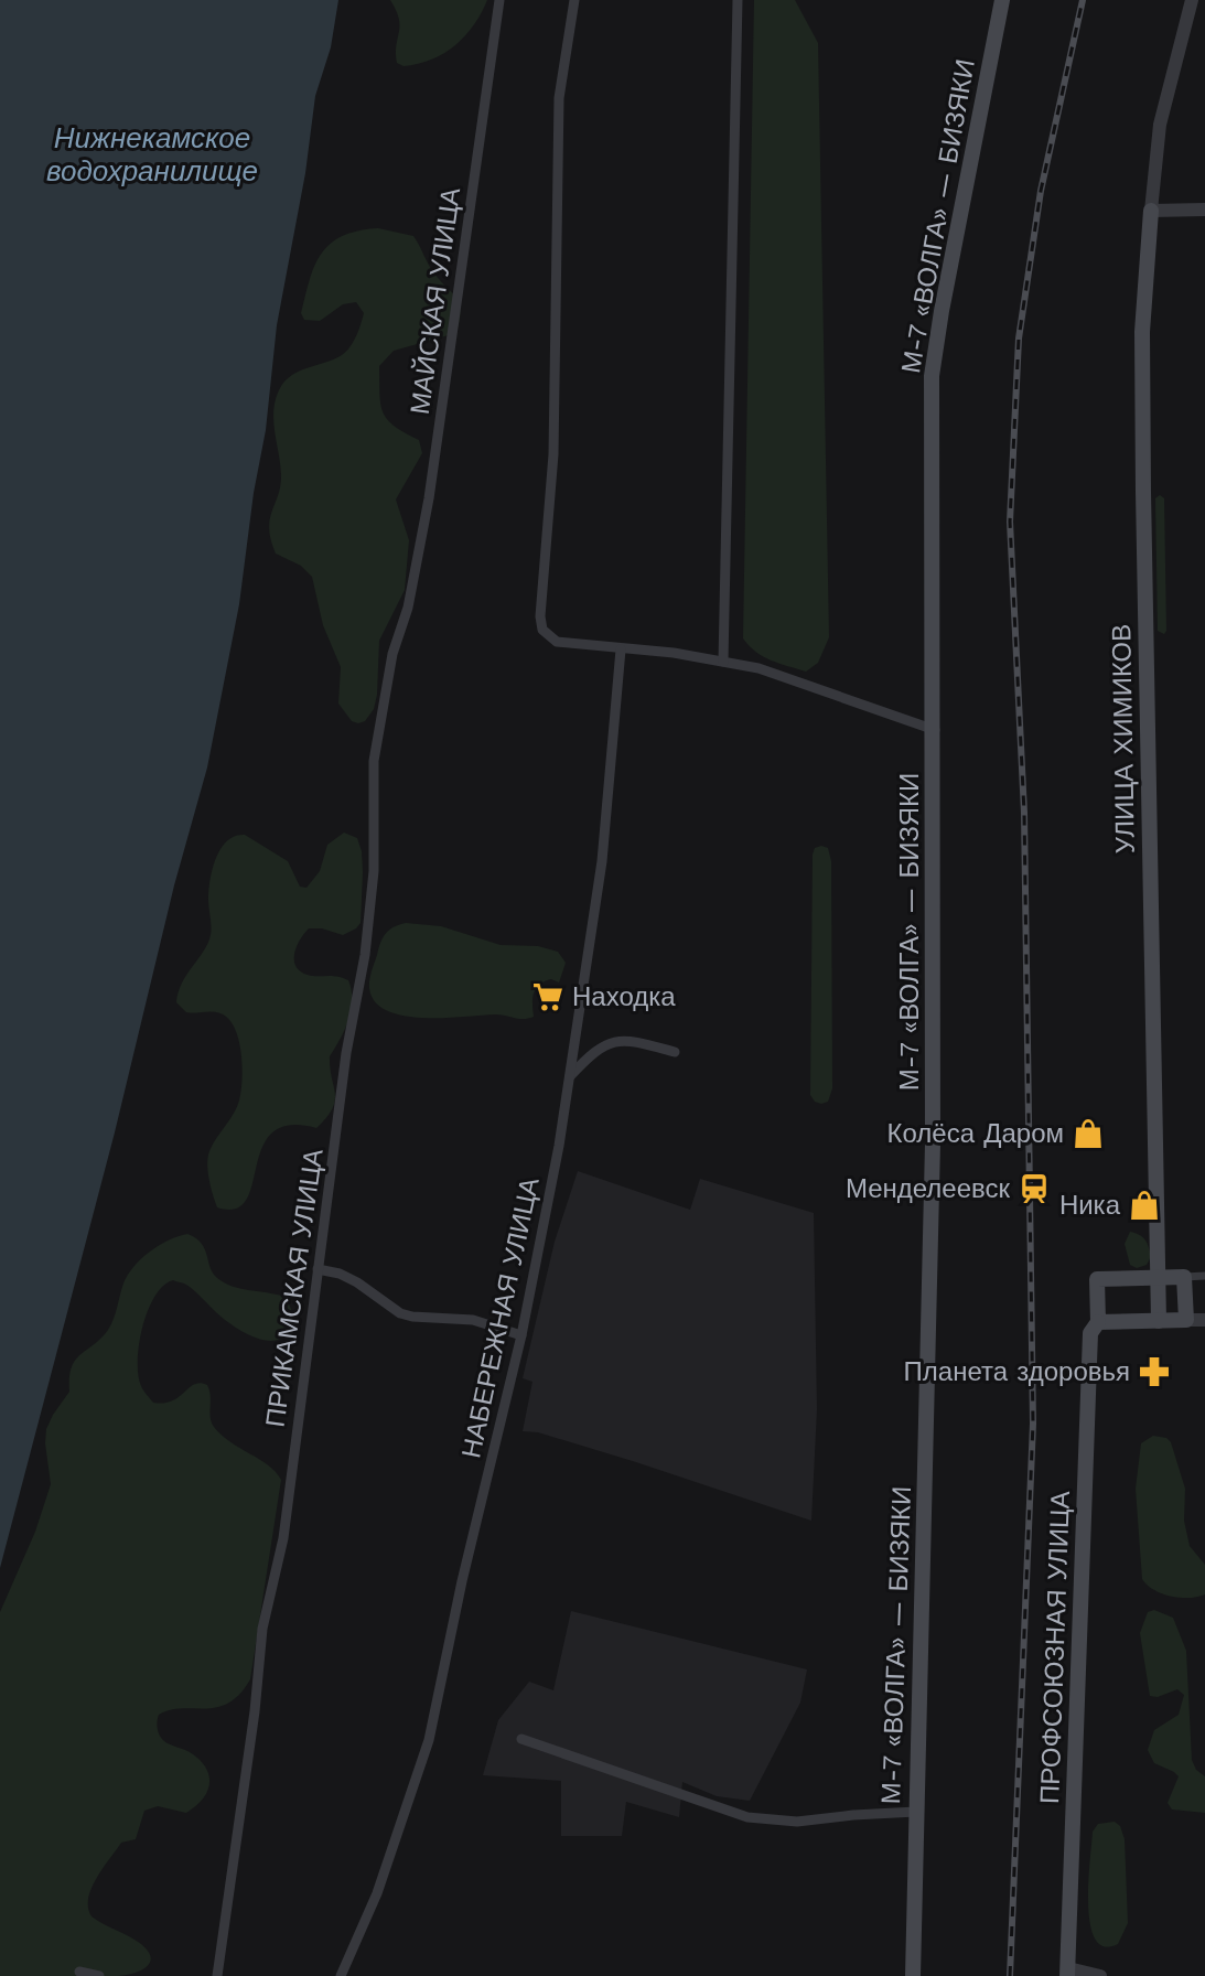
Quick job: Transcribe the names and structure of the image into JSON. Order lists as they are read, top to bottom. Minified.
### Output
{"streets":{"main road":["М-7 «ВОЛГА» — БИЗЯКИ","УЛИЦА ХИМИКОВ","ПРОФСОЮЗНАЯ УЛИЦА"],"street":["МАЙСКАЯ УЛИЦА","ПРИКАМСКАЯ УЛИЦА","НАБЕРЕЖНАЯ УЛИЦА"]},"crossings":[["МАЙСКАЯ УЛИЦА","ПРИКАМСКАЯ УЛИЦА"],["УЛИЦА ХИМИКОВ","ПРОФСОЮЗНАЯ УЛИЦА"]],"water":["Нижнекамское водохранилище"],"places":{"supermarket":["Находка"],"shop":["Колёса Даром","Ника"],"station":["Менделеевск"],"pharmacy":["Планета здоровья"]}}
